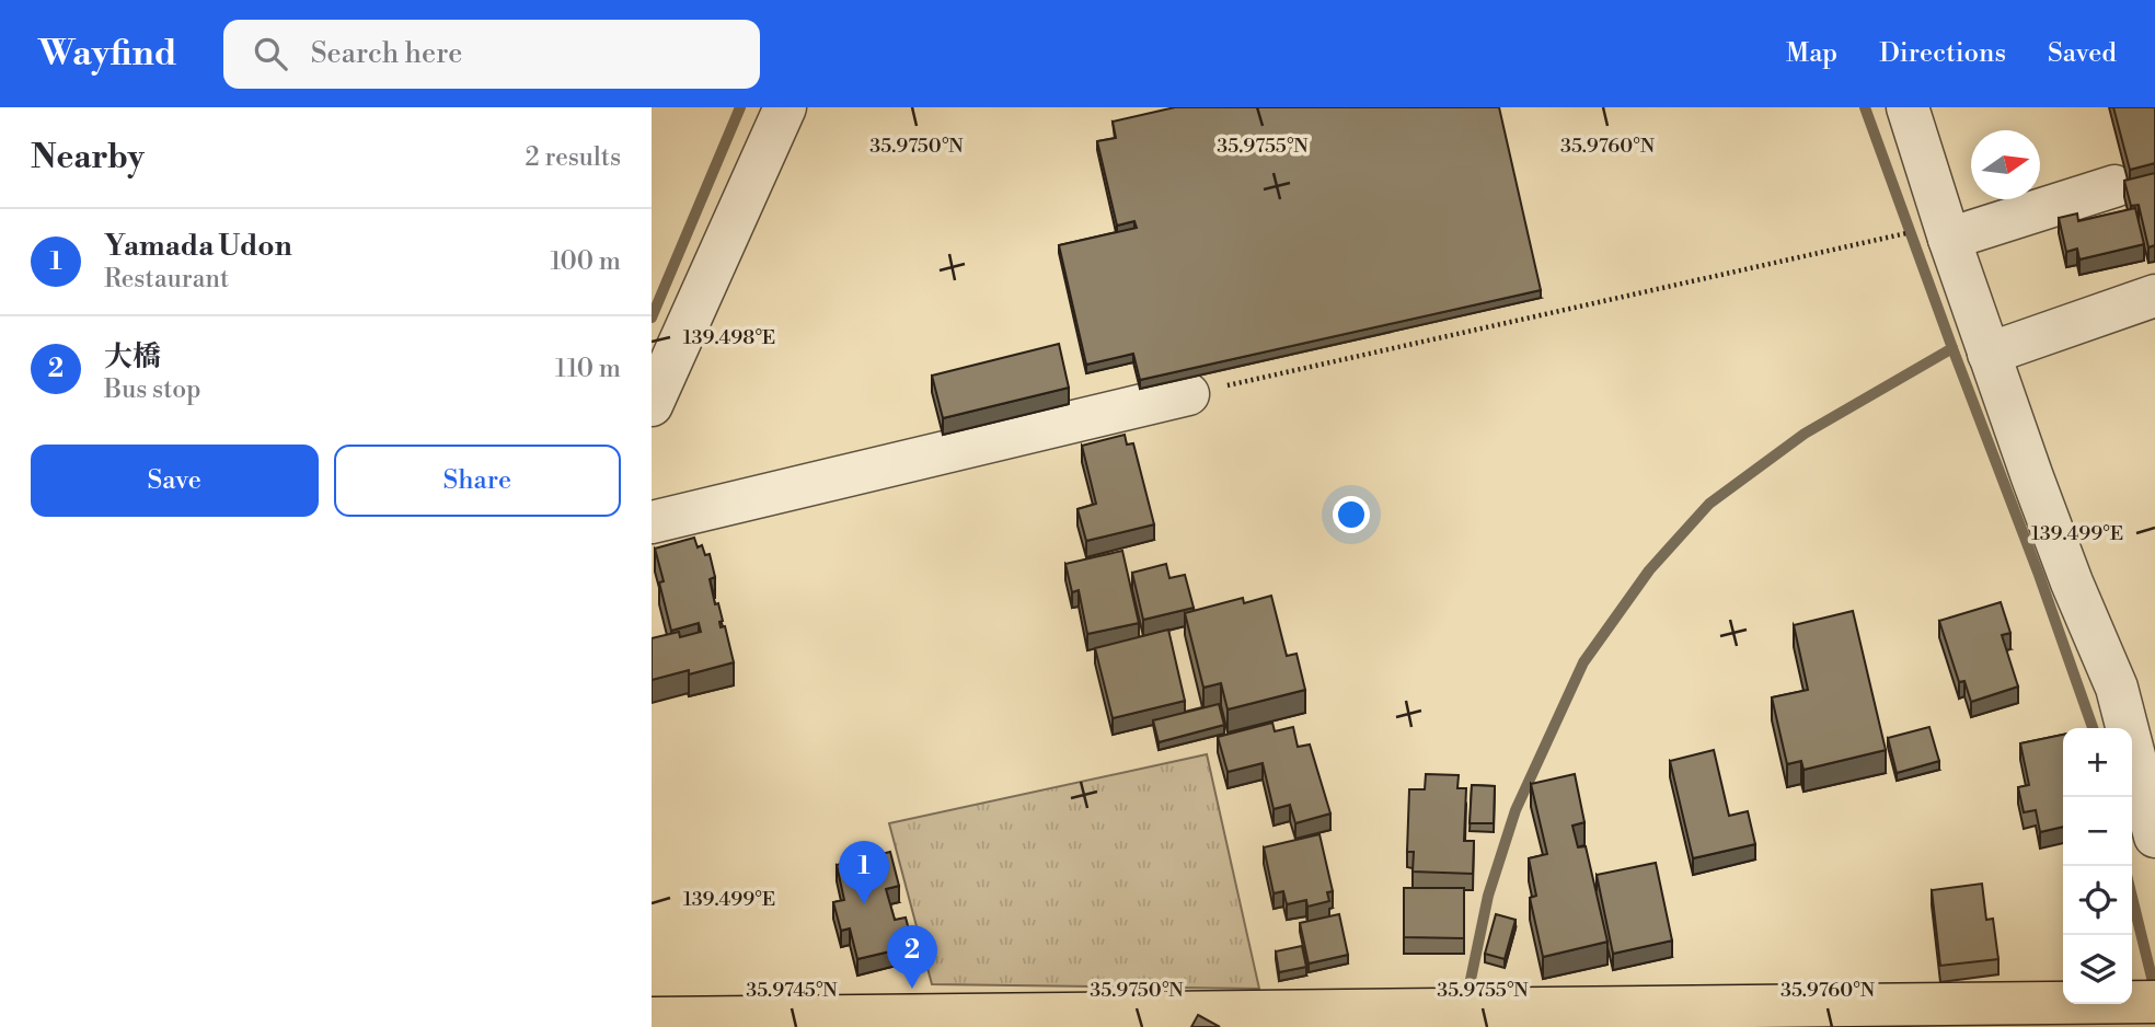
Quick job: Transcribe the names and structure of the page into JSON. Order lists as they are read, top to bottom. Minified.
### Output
{"north":"right","page":{"header":"Wayfind","search":"Search here","nav":["Map","Directions","Saved"],"heading":["Nearby","2 results"],"list":[{"mark":"1","name":"Yamada Udon","note":"Restaurant","value":"100 m"},{"mark":"2","name":"大橋","note":"Bus stop","value":"110 m"}],"buttons":["Save","Share"],"map_buttons":["+","−"],"pins":["1","2"]},"coordinates":["35.9750°N","35.9755°N","35.9760°N","139.498°E","139.499°E","35.9745°N"]}
